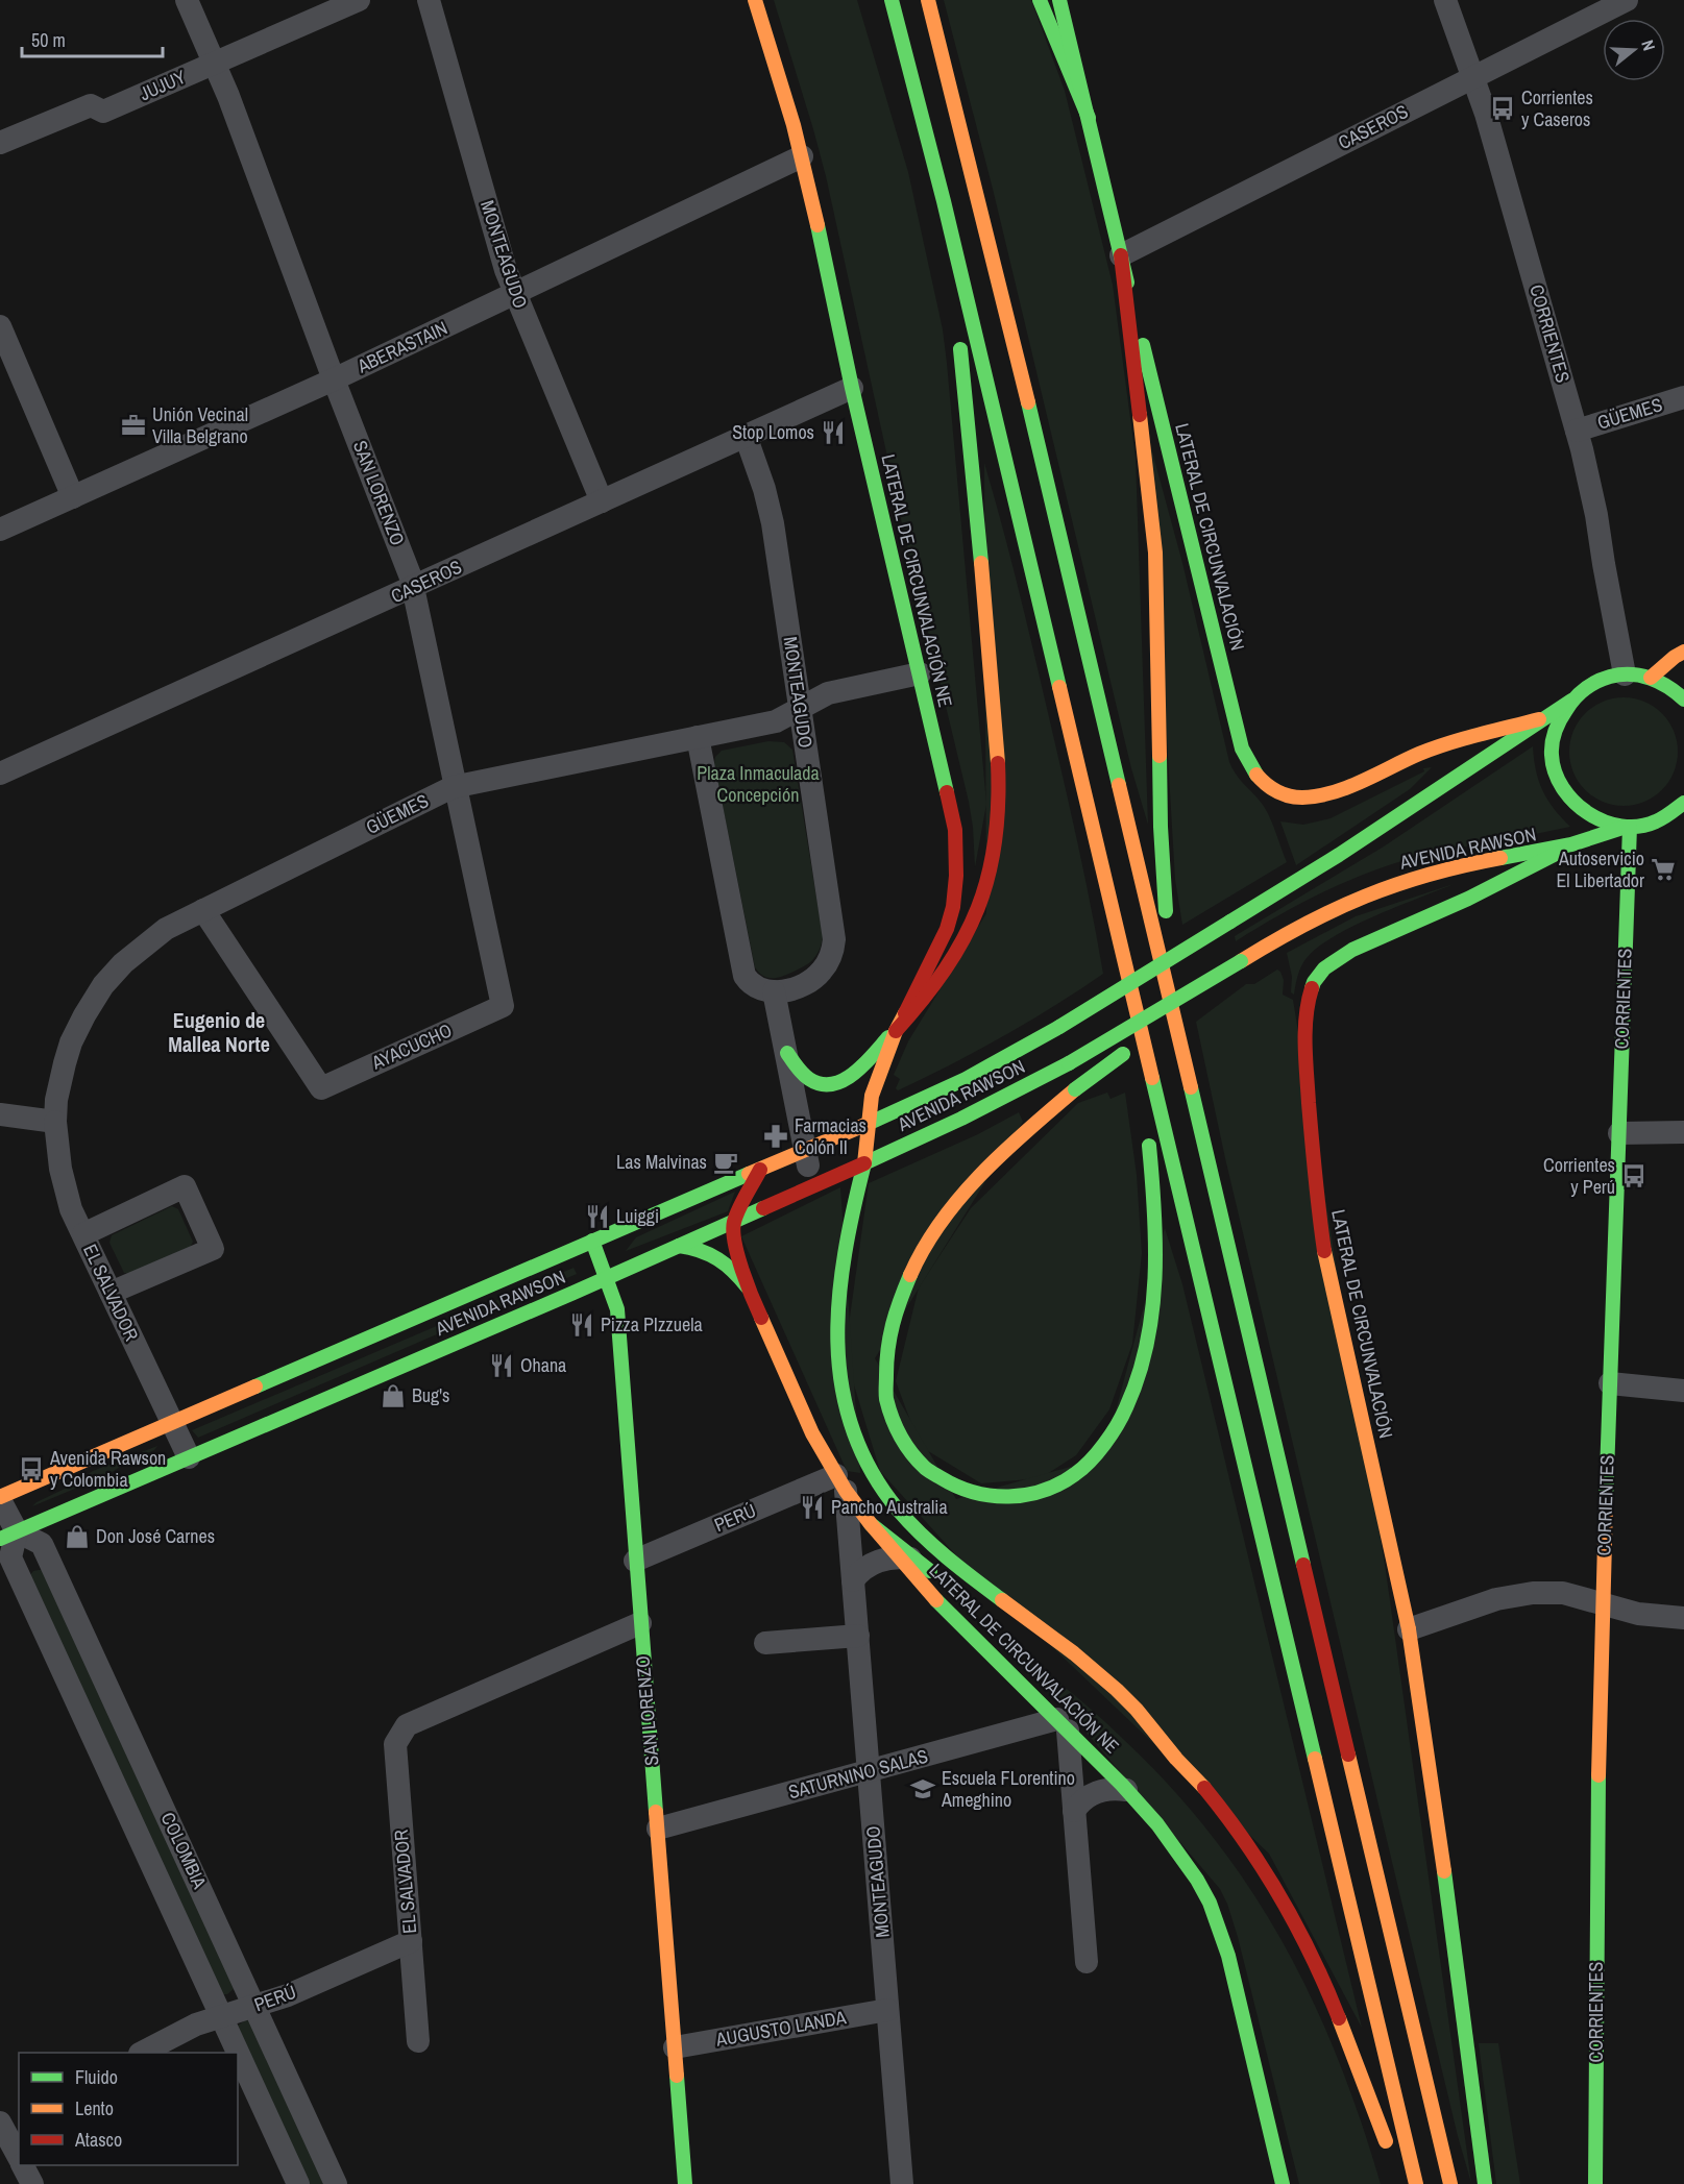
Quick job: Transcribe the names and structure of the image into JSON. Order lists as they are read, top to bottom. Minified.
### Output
{"streets":{"main road":["CORRIENTES","SAN LORENZO","LATERAL DE CIRCUNVALACIÓN","LATERAL DE CIRCUNVALACIÓN NE","AVENIDA RAWSON"],"street":["JUJUY","CASEROS","MONTEAGUDO","ABERASTAIN","GÜEMES","AYACUCHO","EL SALVADOR","PERÚ","SATURNINO SALAS","COLOMBIA","AUGUSTO LANDA"]},"crossings":[["JUJUY","SAN LORENZO"],["CASEROS","MONTEAGUDO"],["CASEROS","CORRIENTES"],["CASEROS","SAN LORENZO"],["CASEROS","LATERAL DE CIRCUNVALACIÓN"],["CASEROS","LATERAL DE CIRCUNVALACIÓN NE"],["MONTEAGUDO","ABERASTAIN"],["MONTEAGUDO","GÜEMES"],["MONTEAGUDO","PERÚ"],["MONTEAGUDO","SATURNINO SALAS"],["MONTEAGUDO","AUGUSTO LANDA"],["CORRIENTES","GÜEMES"],["CORRIENTES","AVENIDA RAWSON"],["ABERASTAIN","SAN LORENZO"],["ABERASTAIN","LATERAL DE CIRCUNVALACIÓN NE"],["GÜEMES","SAN LORENZO"],["GÜEMES","LATERAL DE CIRCUNVALACIÓN NE"],["GÜEMES","AYACUCHO"],["GÜEMES","EL SALVADOR"],["SAN LORENZO","AVENIDA RAWSON"],["SAN LORENZO","AYACUCHO"],["SAN LORENZO","EL SALVADOR"],["SAN LORENZO","PERÚ"],["SAN LORENZO","SATURNINO SALAS"],["SAN LORENZO","AUGUSTO LANDA"],["LATERAL DE CIRCUNVALACIÓN","AVENIDA RAWSON"],["LATERAL DE CIRCUNVALACIÓN NE","AVENIDA RAWSON"],["LATERAL DE CIRCUNVALACIÓN NE","SATURNINO SALAS"],["AVENIDA RAWSON","EL SALVADOR"],["AVENIDA RAWSON","COLOMBIA"],["EL SALVADOR","PERÚ"],["PERÚ","COLOMBIA"]],"districts":["Eugenio de Mallea Norte"],"parks":["Plaza Inmaculada Concepción"],"places":{"bus stop":["Corrientes y Caseros","Corrientes y Perú","Avenida Rawson y Colombia"],"office":["Unión Vecinal Villa Belgrano"],"restaurant":["Stop Lomos","Luiggi","Pizza PIzzuela","Ohana","Pancho Australia"],"supermarket":["Autoservicio El Libertador"],"pharmacy":["Farmacias Colón II"],"cafe":["Las Malvinas"],"shop":["Bug's","Don José Carnes"],"school or university":["Escuela FLorentino Ameghino"]},"legend":["Fluido","Lento","Atasco"],"scale_bar":"50 m","north":"right"}
